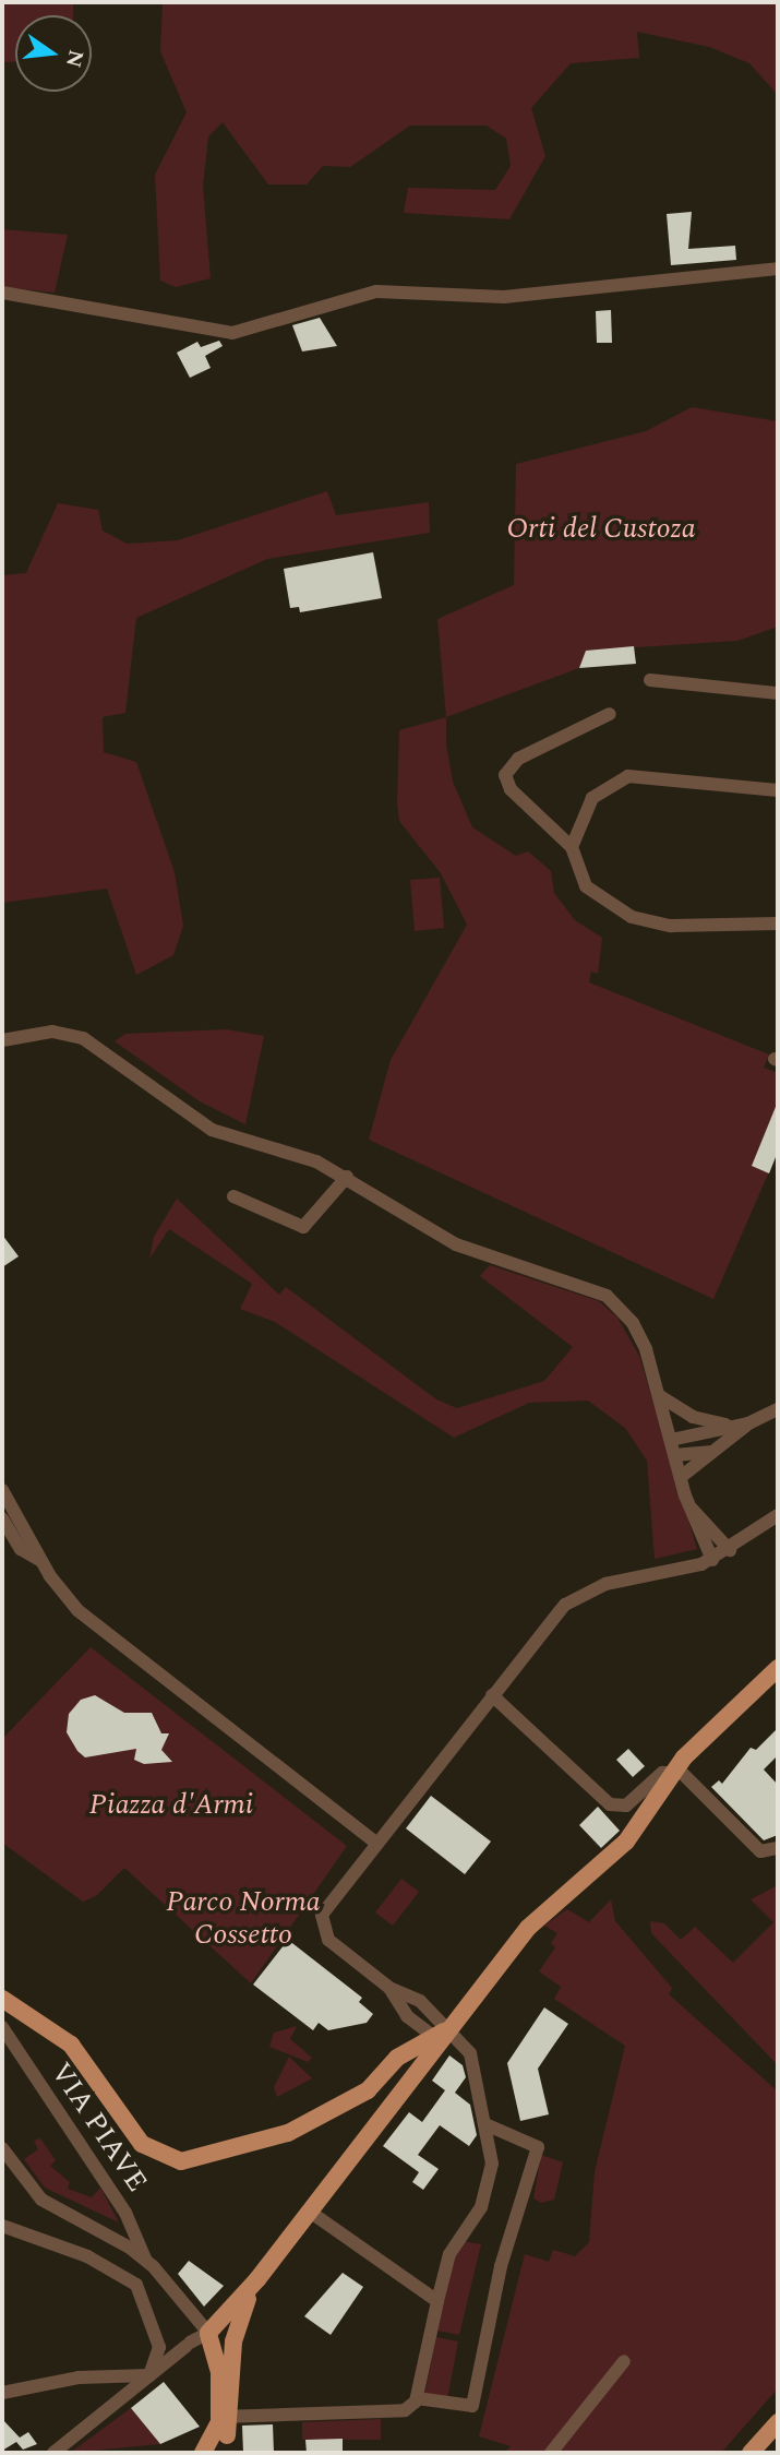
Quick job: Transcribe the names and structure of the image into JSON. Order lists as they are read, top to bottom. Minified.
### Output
{"streets":{"street":["VIA PIAVE"]},"parks":["Orti del Custoza","Piazza d'Armi","Parco Norma Cossetto"],"north":"right"}
